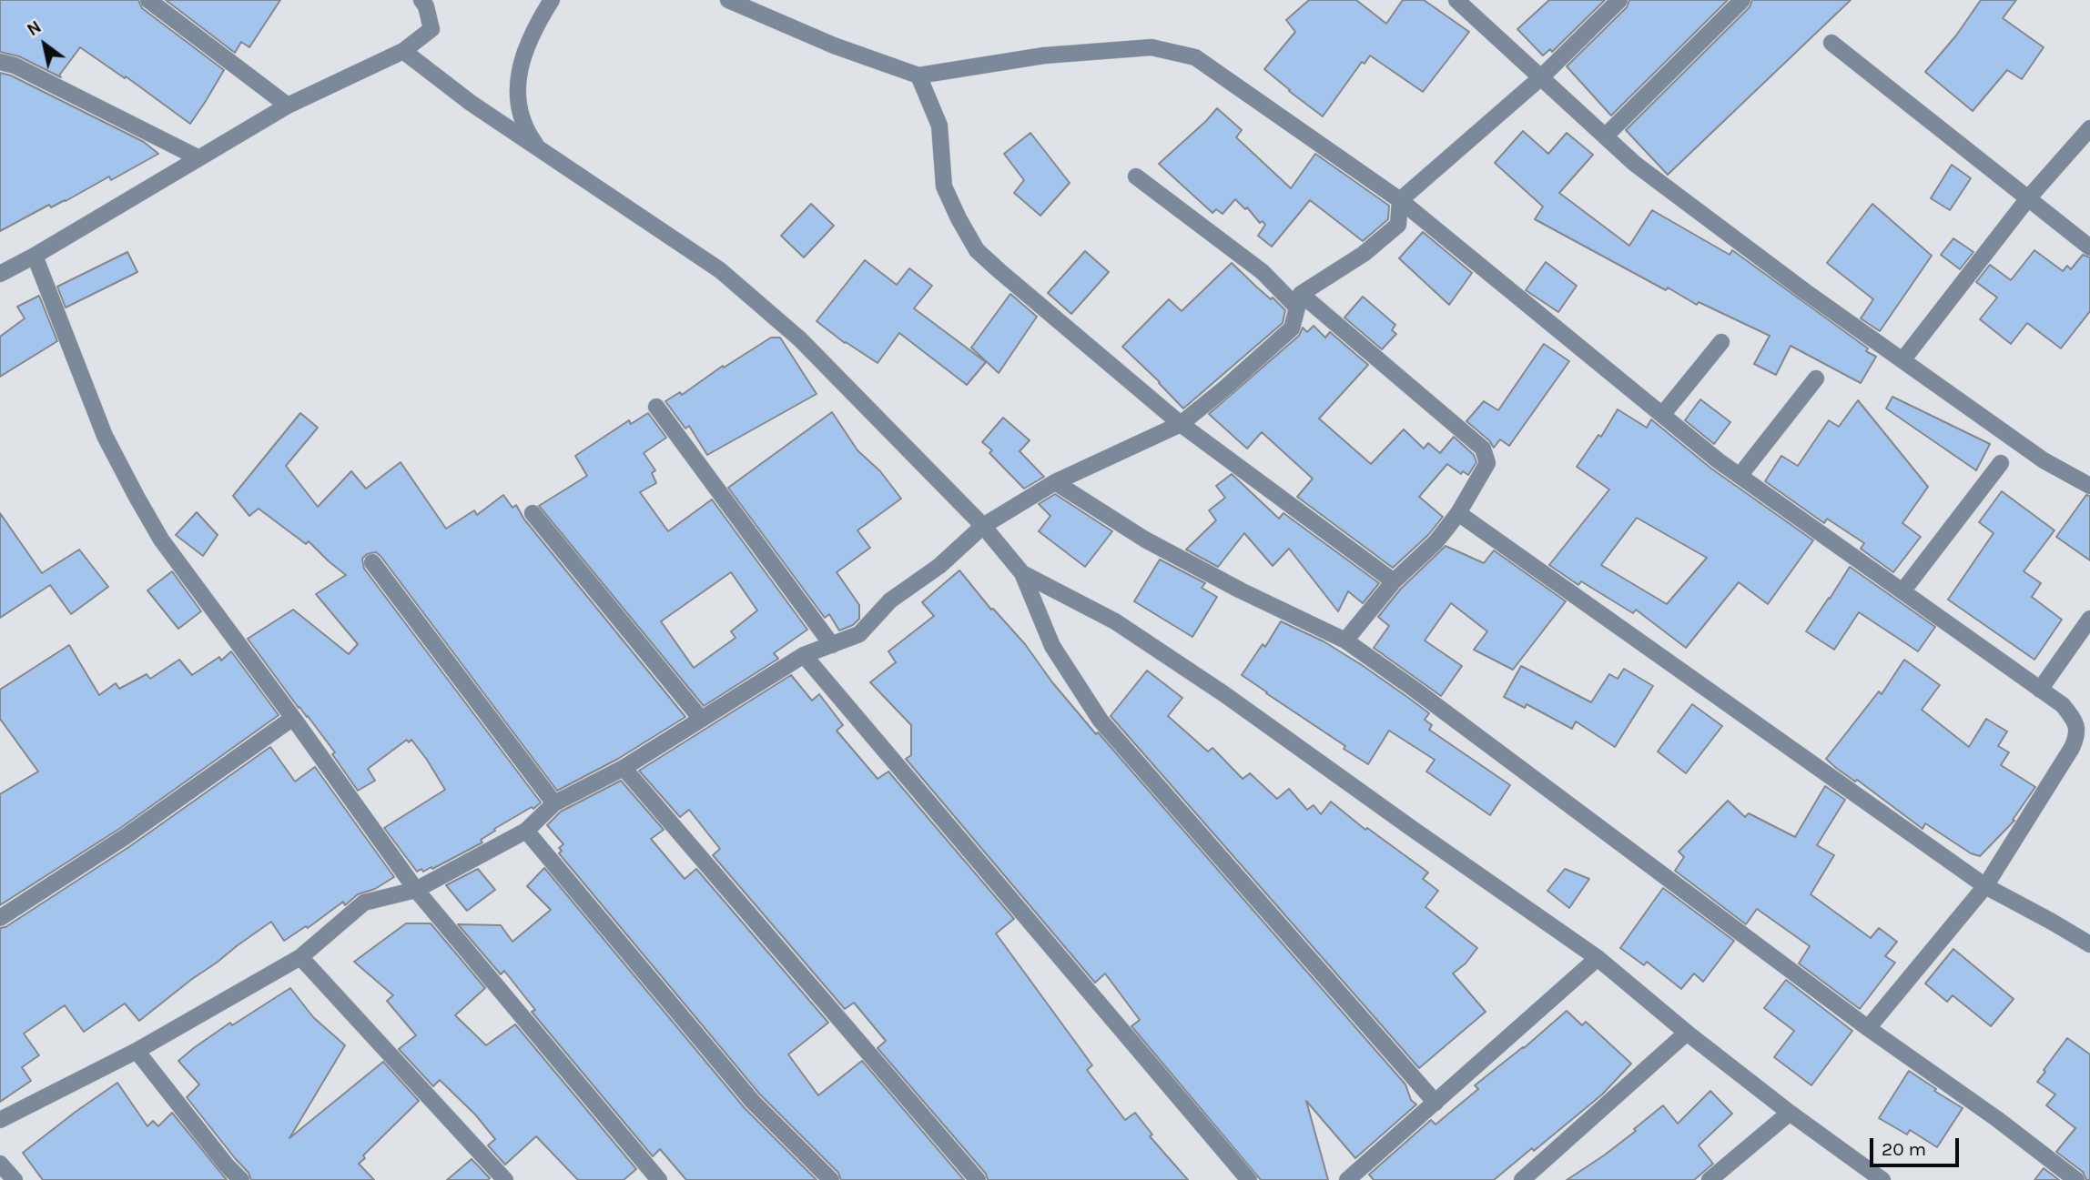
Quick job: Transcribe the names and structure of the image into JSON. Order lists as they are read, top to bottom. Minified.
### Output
{"scale_bar":"20 m","north":"top left"}
